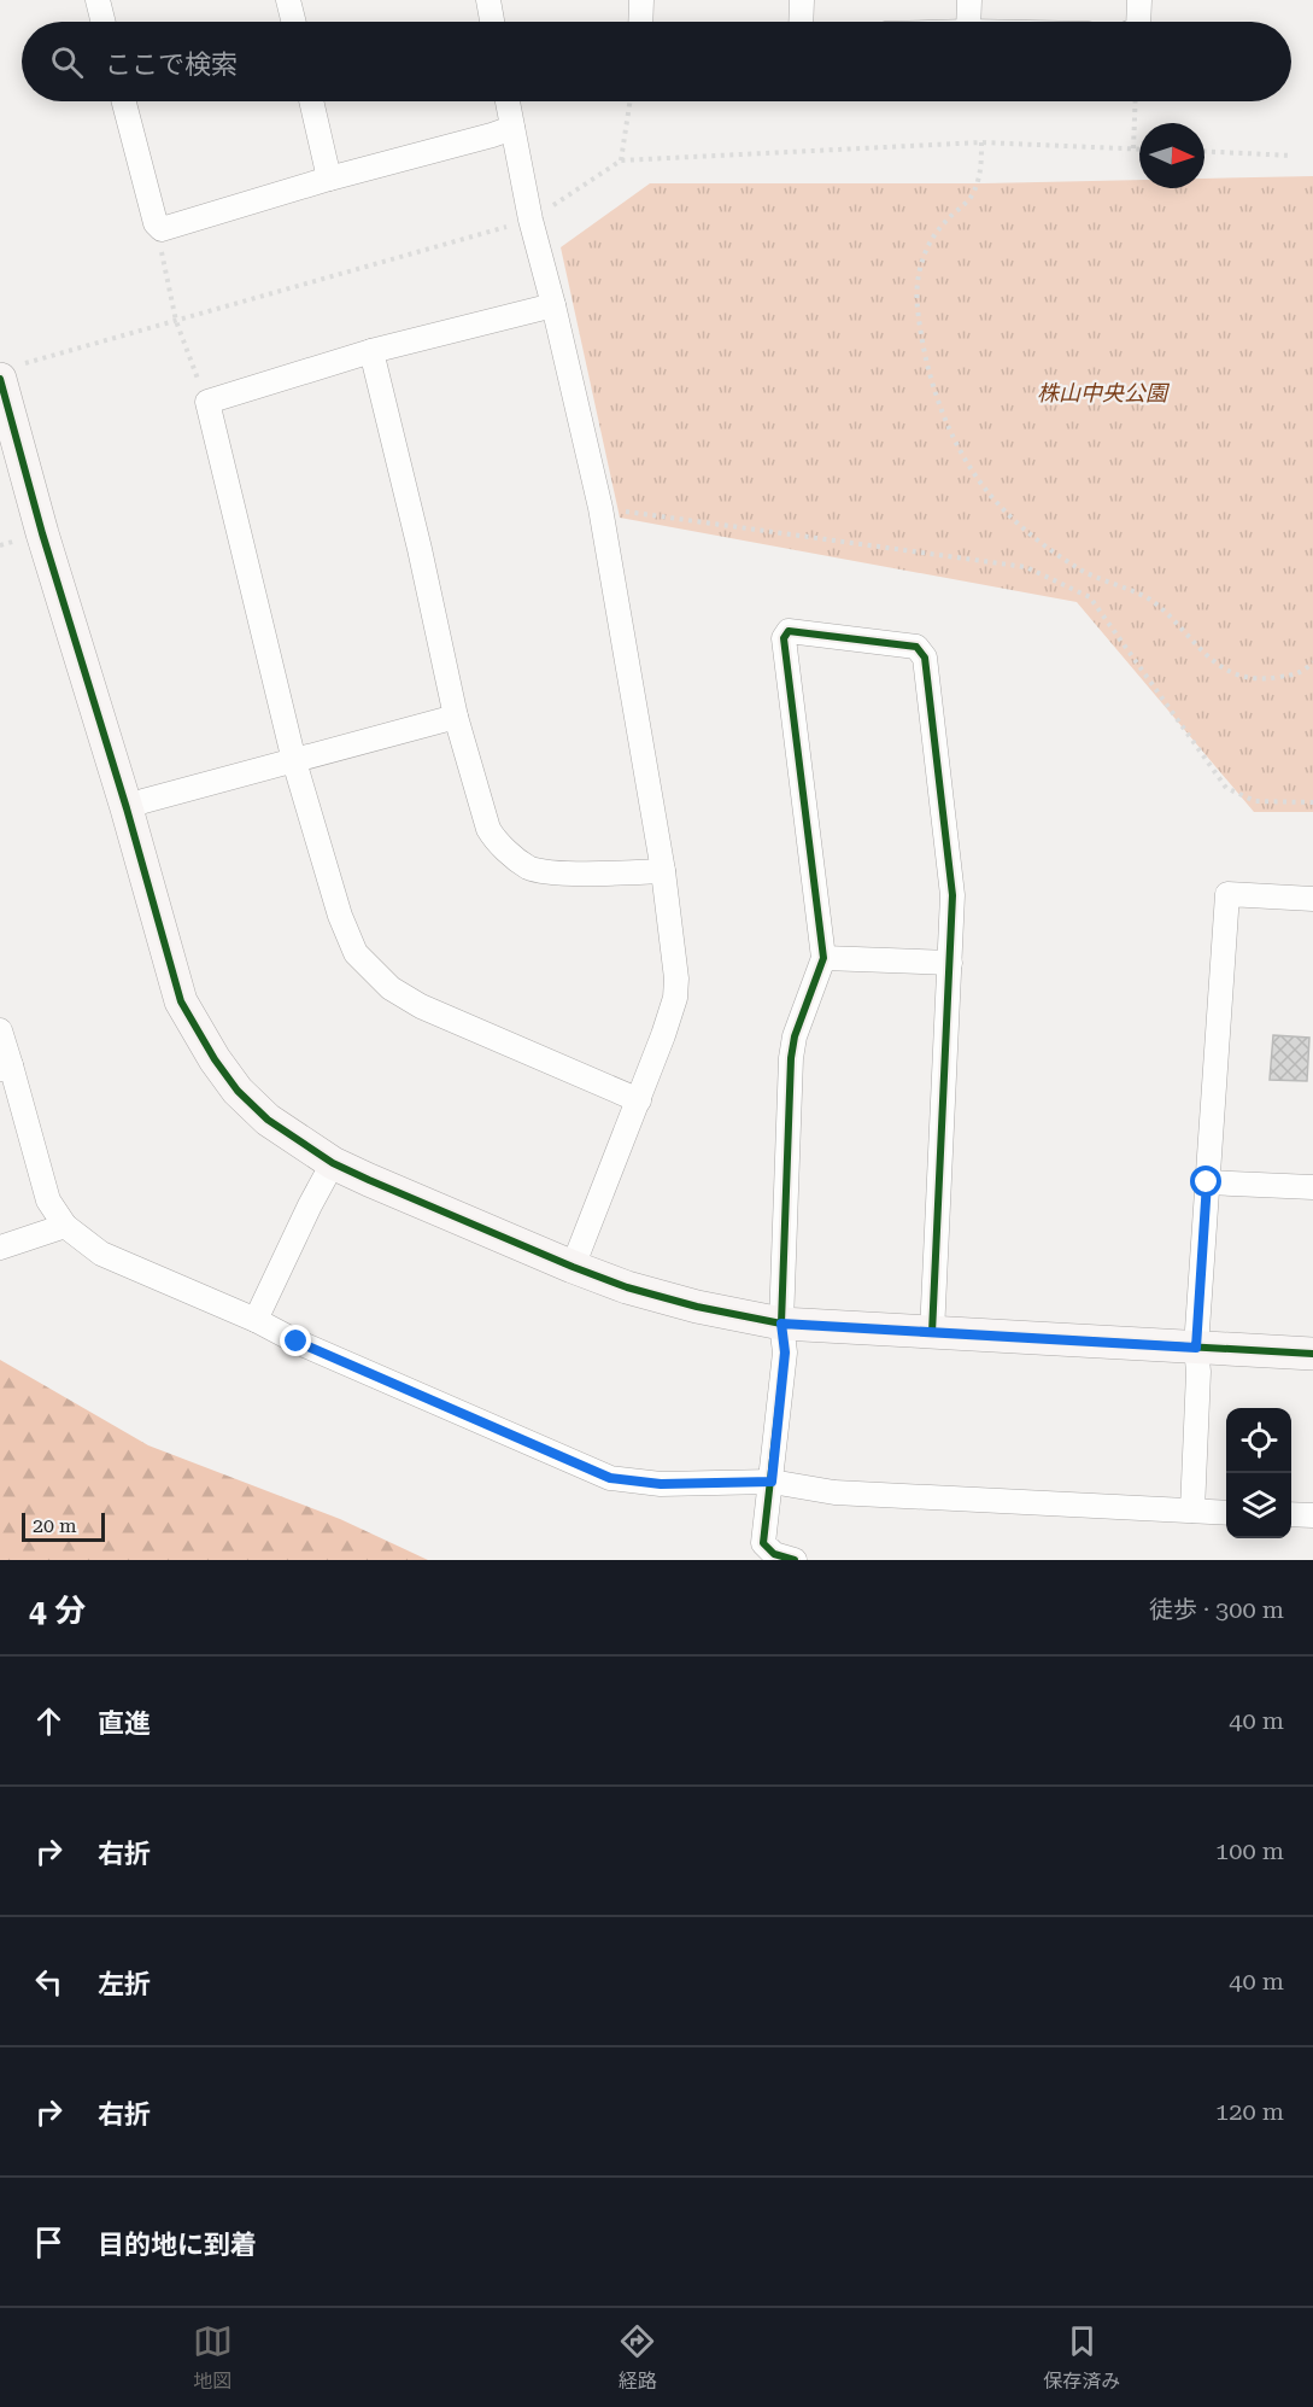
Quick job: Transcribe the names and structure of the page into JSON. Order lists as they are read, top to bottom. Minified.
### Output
{"parks":["株山中央公園"],"scale_bar":"20 m","north":"right","page":{"search":"ここで検索","scale":"20 m","heading":["4 分","徒歩 · 300 m"],"list":[["直進","40 m"],["右折","100 m"],["左折","40 m"],["右折","120 m"],"目的地に到着"],"nav":["地図","経路","保存済み"]}}
